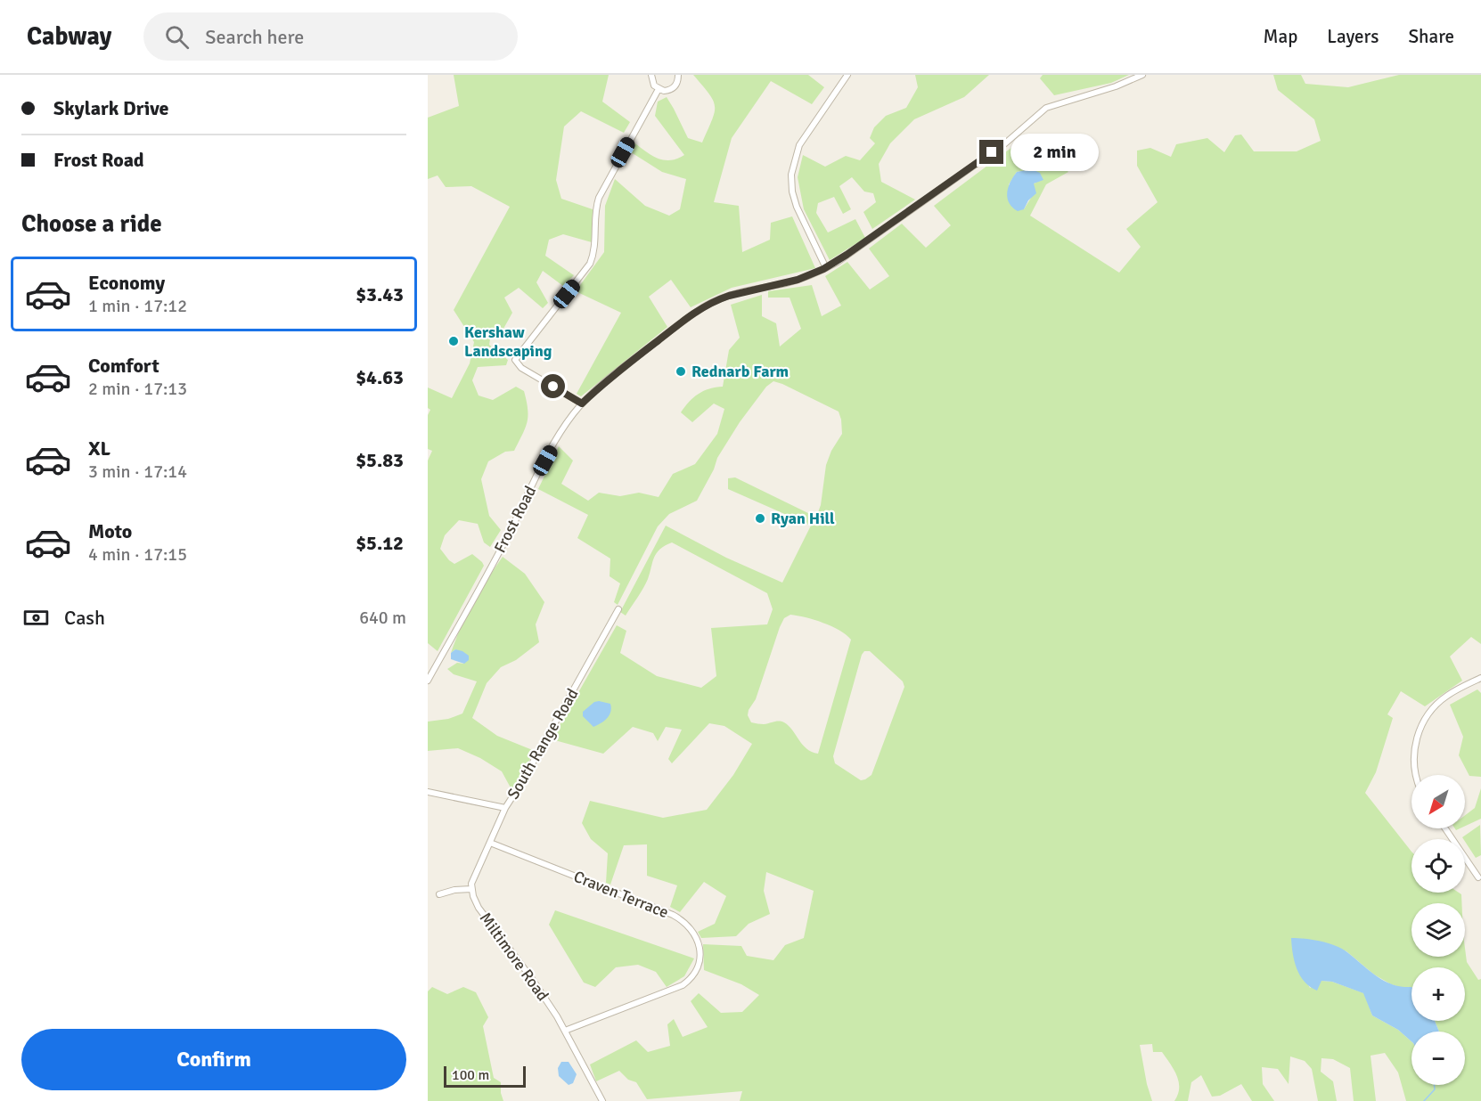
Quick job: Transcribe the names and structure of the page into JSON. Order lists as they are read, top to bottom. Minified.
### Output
{"streets":{"street":["Frost Road","South Range Road","Craven Terrace","Miltimore Road"]},"crossings":[["Craven Terrace","Miltimore Road"]],"places":["Kershaw Landscaping","Rednarb Farm","Ryan Hill"],"scale_bar":"100 m","north":"bottom left","page":{"header":"Cabway","search":"Search here","nav":["Map","Layers","Share"],"banner":["Skylark Drive","Frost Road"],"bubble":"2 min","heading":"Choose a ride","list":[{"name":"Economy","note":"1 min · 17:12","value":"$3.43"},{"name":"Comfort","note":"2 min · 17:13","value":"$4.63"},{"name":"XL","note":"3 min · 17:14","value":"$5.83"},{"name":"Moto","note":"4 min · 17:15","value":"$5.12"}],"pay":["Cash","640 m"],"map_buttons":["+","−"],"buttons":"Confirm","scale":"100 m"}}
